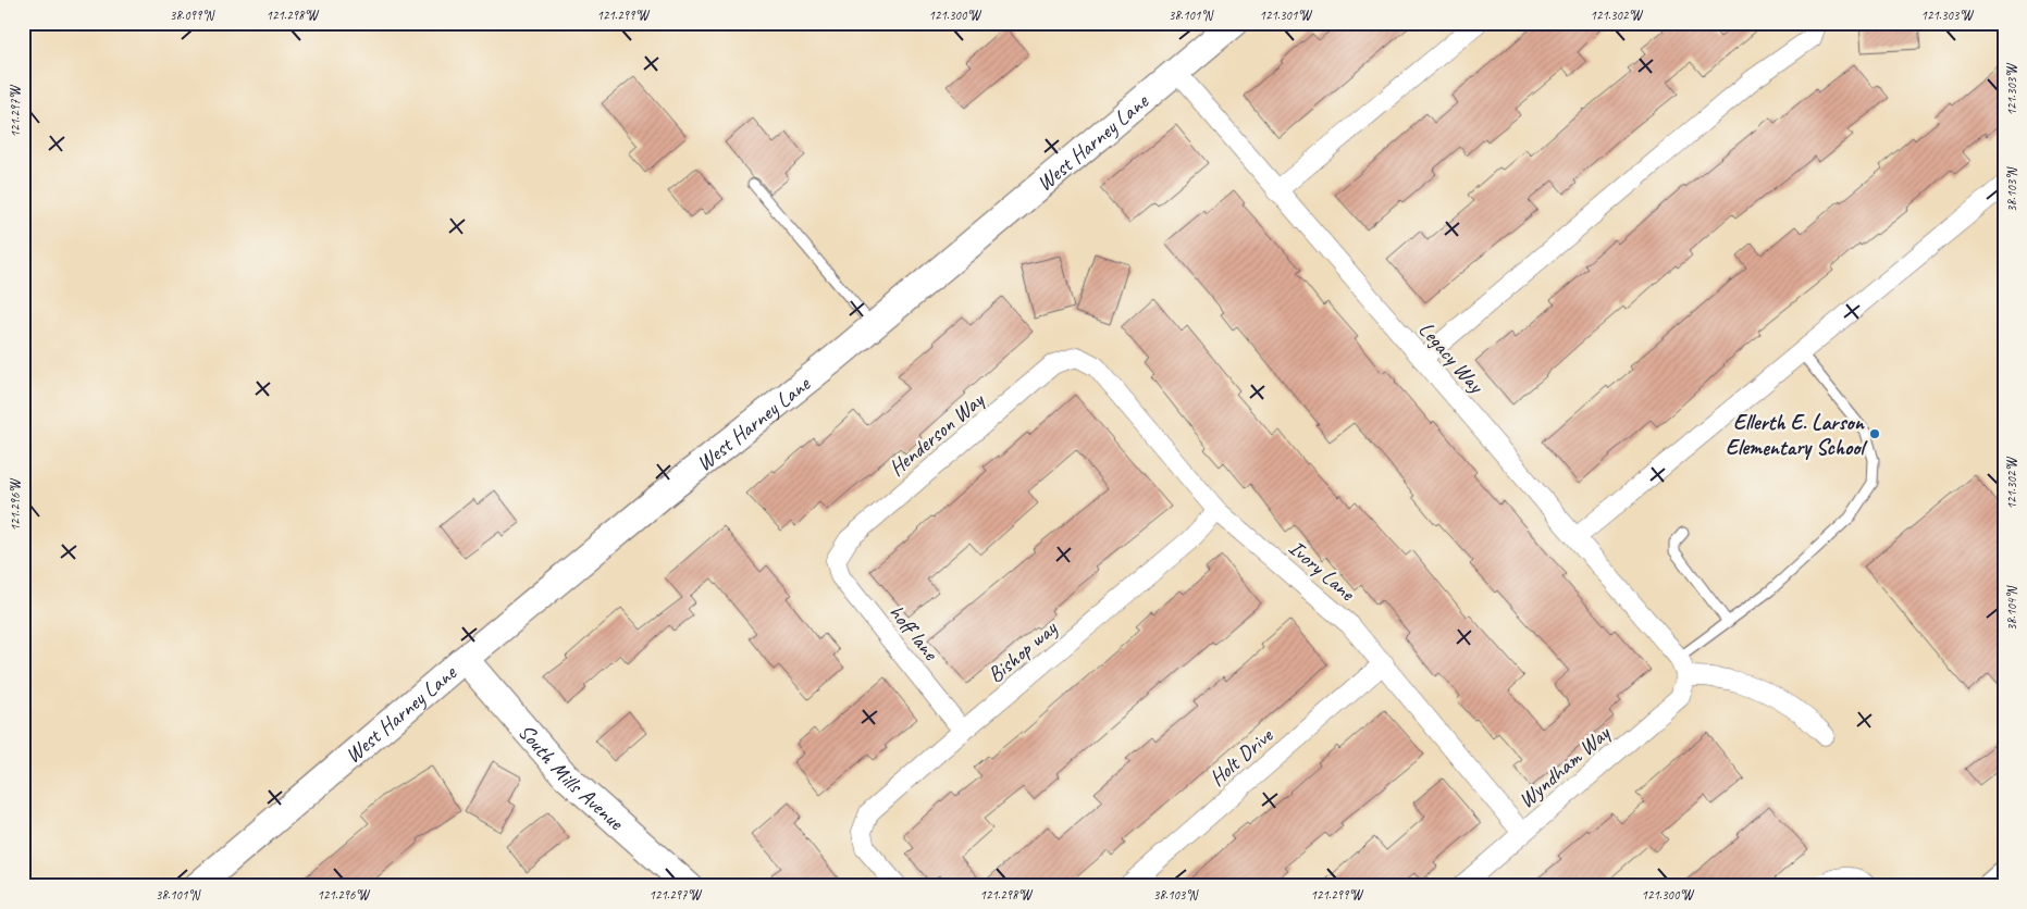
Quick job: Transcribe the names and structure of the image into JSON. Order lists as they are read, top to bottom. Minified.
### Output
{"streets":{"main road":["West Harney Lane","South Mills Avenue"],"street":["Legacy Way","Henderson Way","Ivory Lane","hoff lane","Bishop way","Holt Drive","Wyndham Way"]},"crossings":[["West Harney Lane","Legacy Way"],["West Harney Lane","South Mills Avenue"],["Legacy Way","Wyndham Way"],["Henderson Way","Ivory Lane"],["Henderson Way","hoff lane"],["Ivory Lane","Bishop way"],["Ivory Lane","Holt Drive"],["Ivory Lane","Wyndham Way"],["hoff lane","Bishop way"]],"places":["Ellerth E. Larson Elementary School"],"coordinates":["38.099°N","121.298°W","121.299°W","121.300°W","38.101°N","121.301°W","121.302°W","121.303°W","121.297°W","38.103°N","121.296°W","38.104°N"]}
